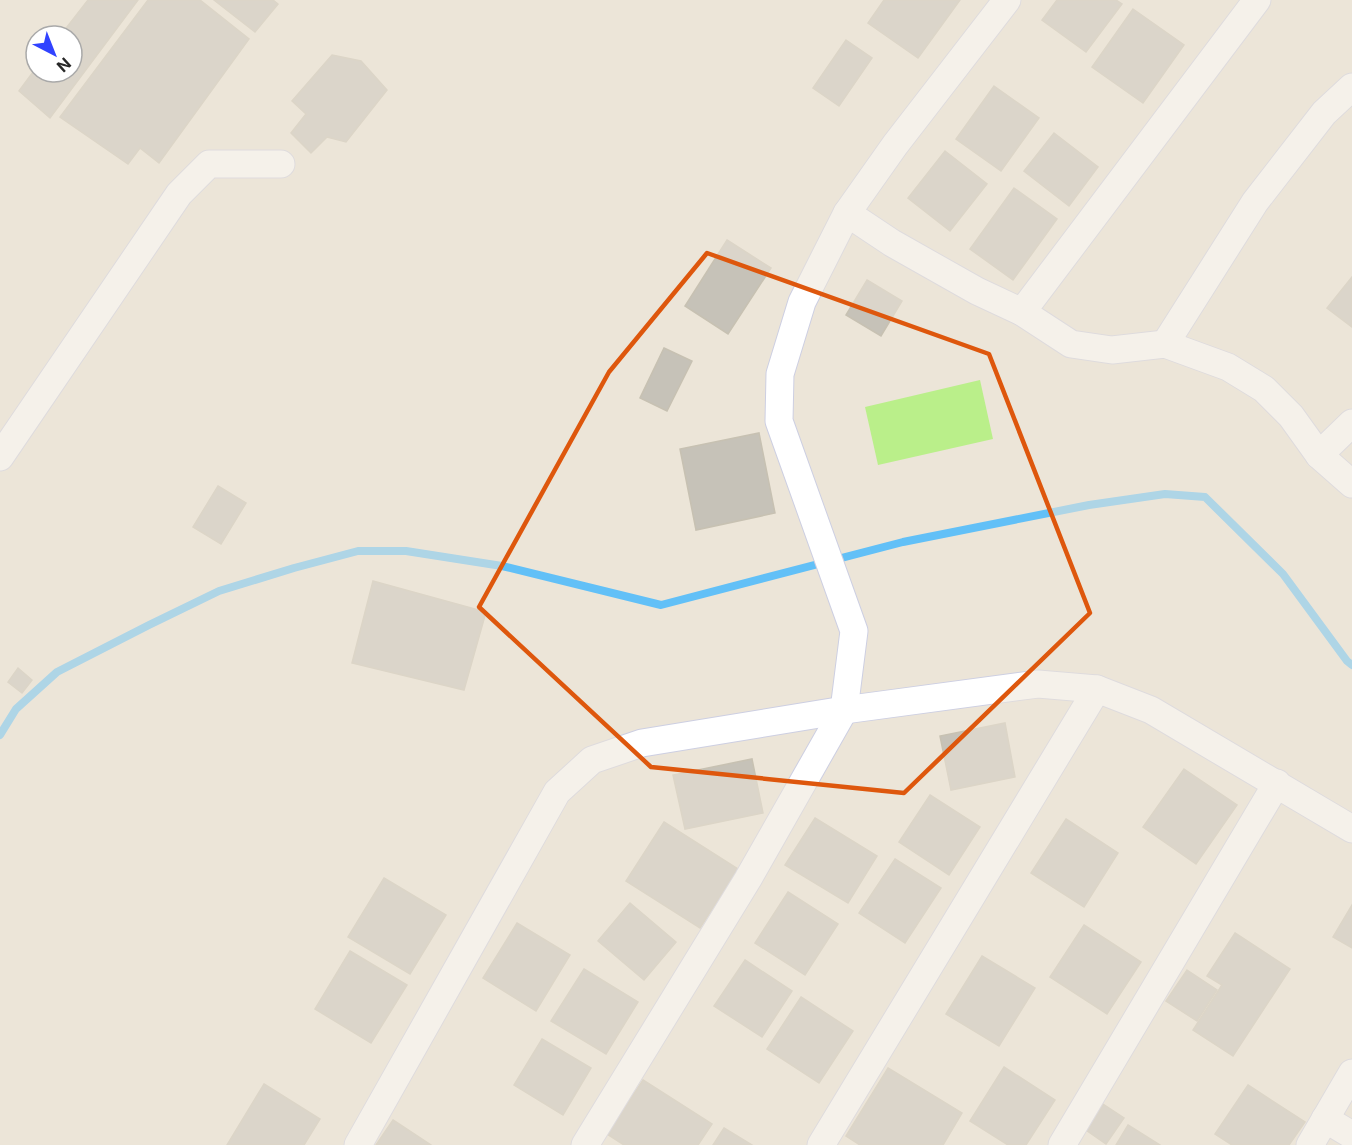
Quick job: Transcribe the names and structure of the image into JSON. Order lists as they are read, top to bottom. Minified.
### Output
{"north":"bottom right"}
